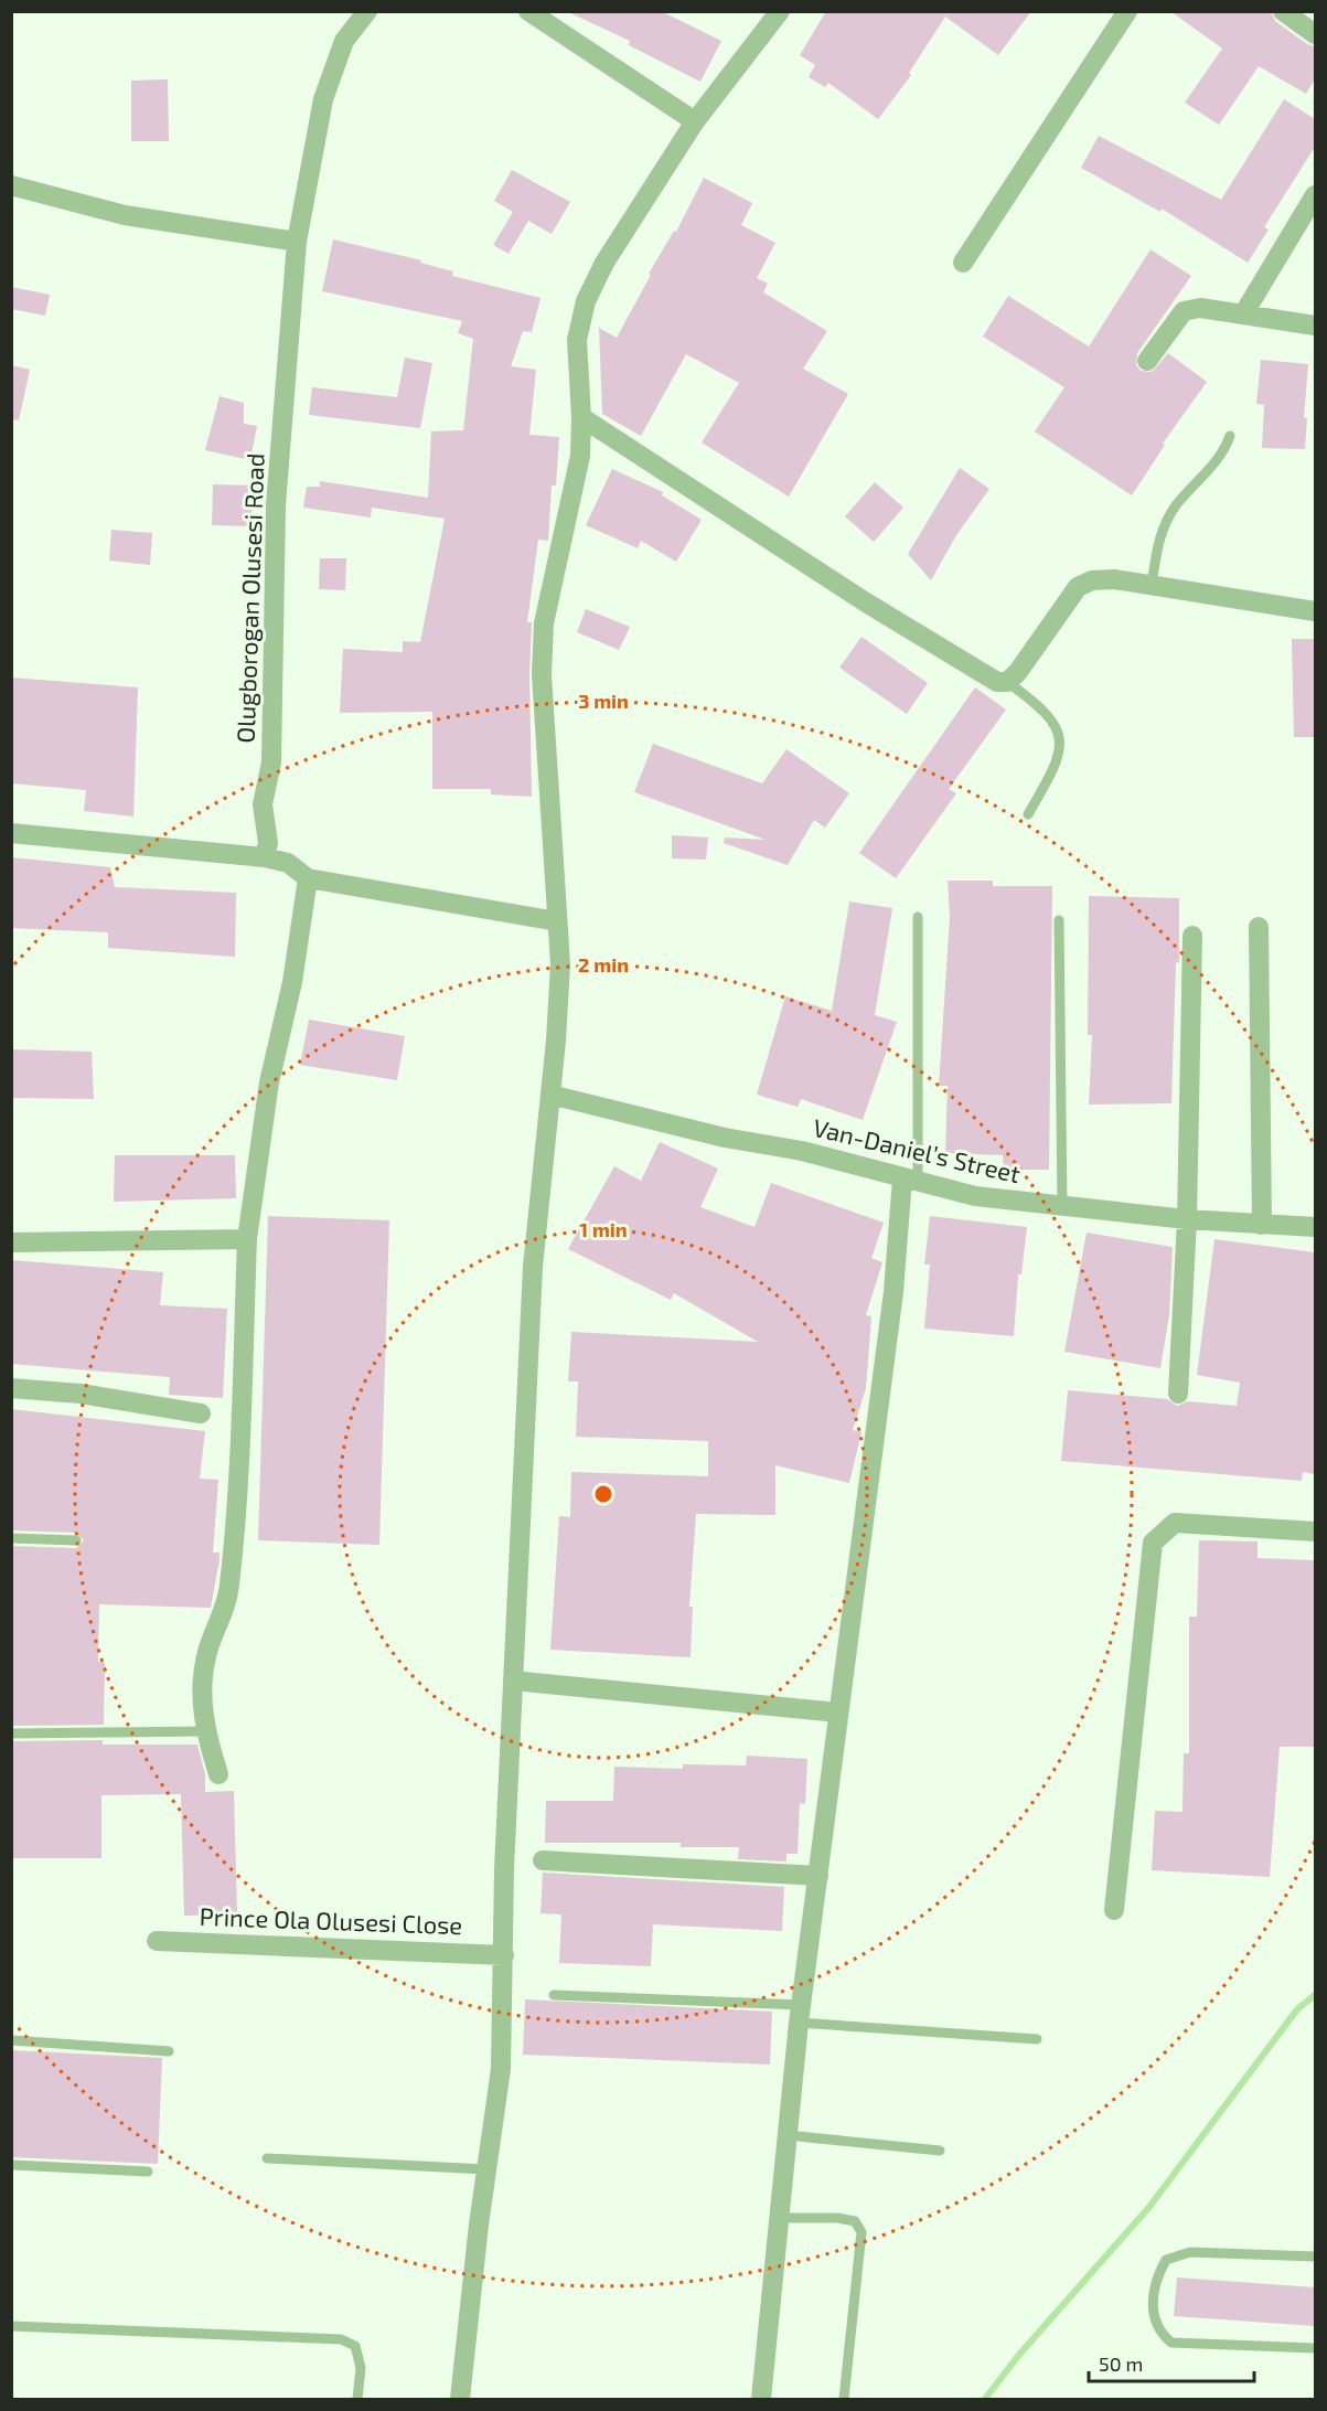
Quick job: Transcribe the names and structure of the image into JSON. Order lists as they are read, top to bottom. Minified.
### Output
{"streets":{"street":["Olugborogan Olusesi Road","Van-Daniel’s Street","Prince Ola Olusesi Close"]},"scale_bar":"50 m","rings":["3 min","2 min","1 min"]}
